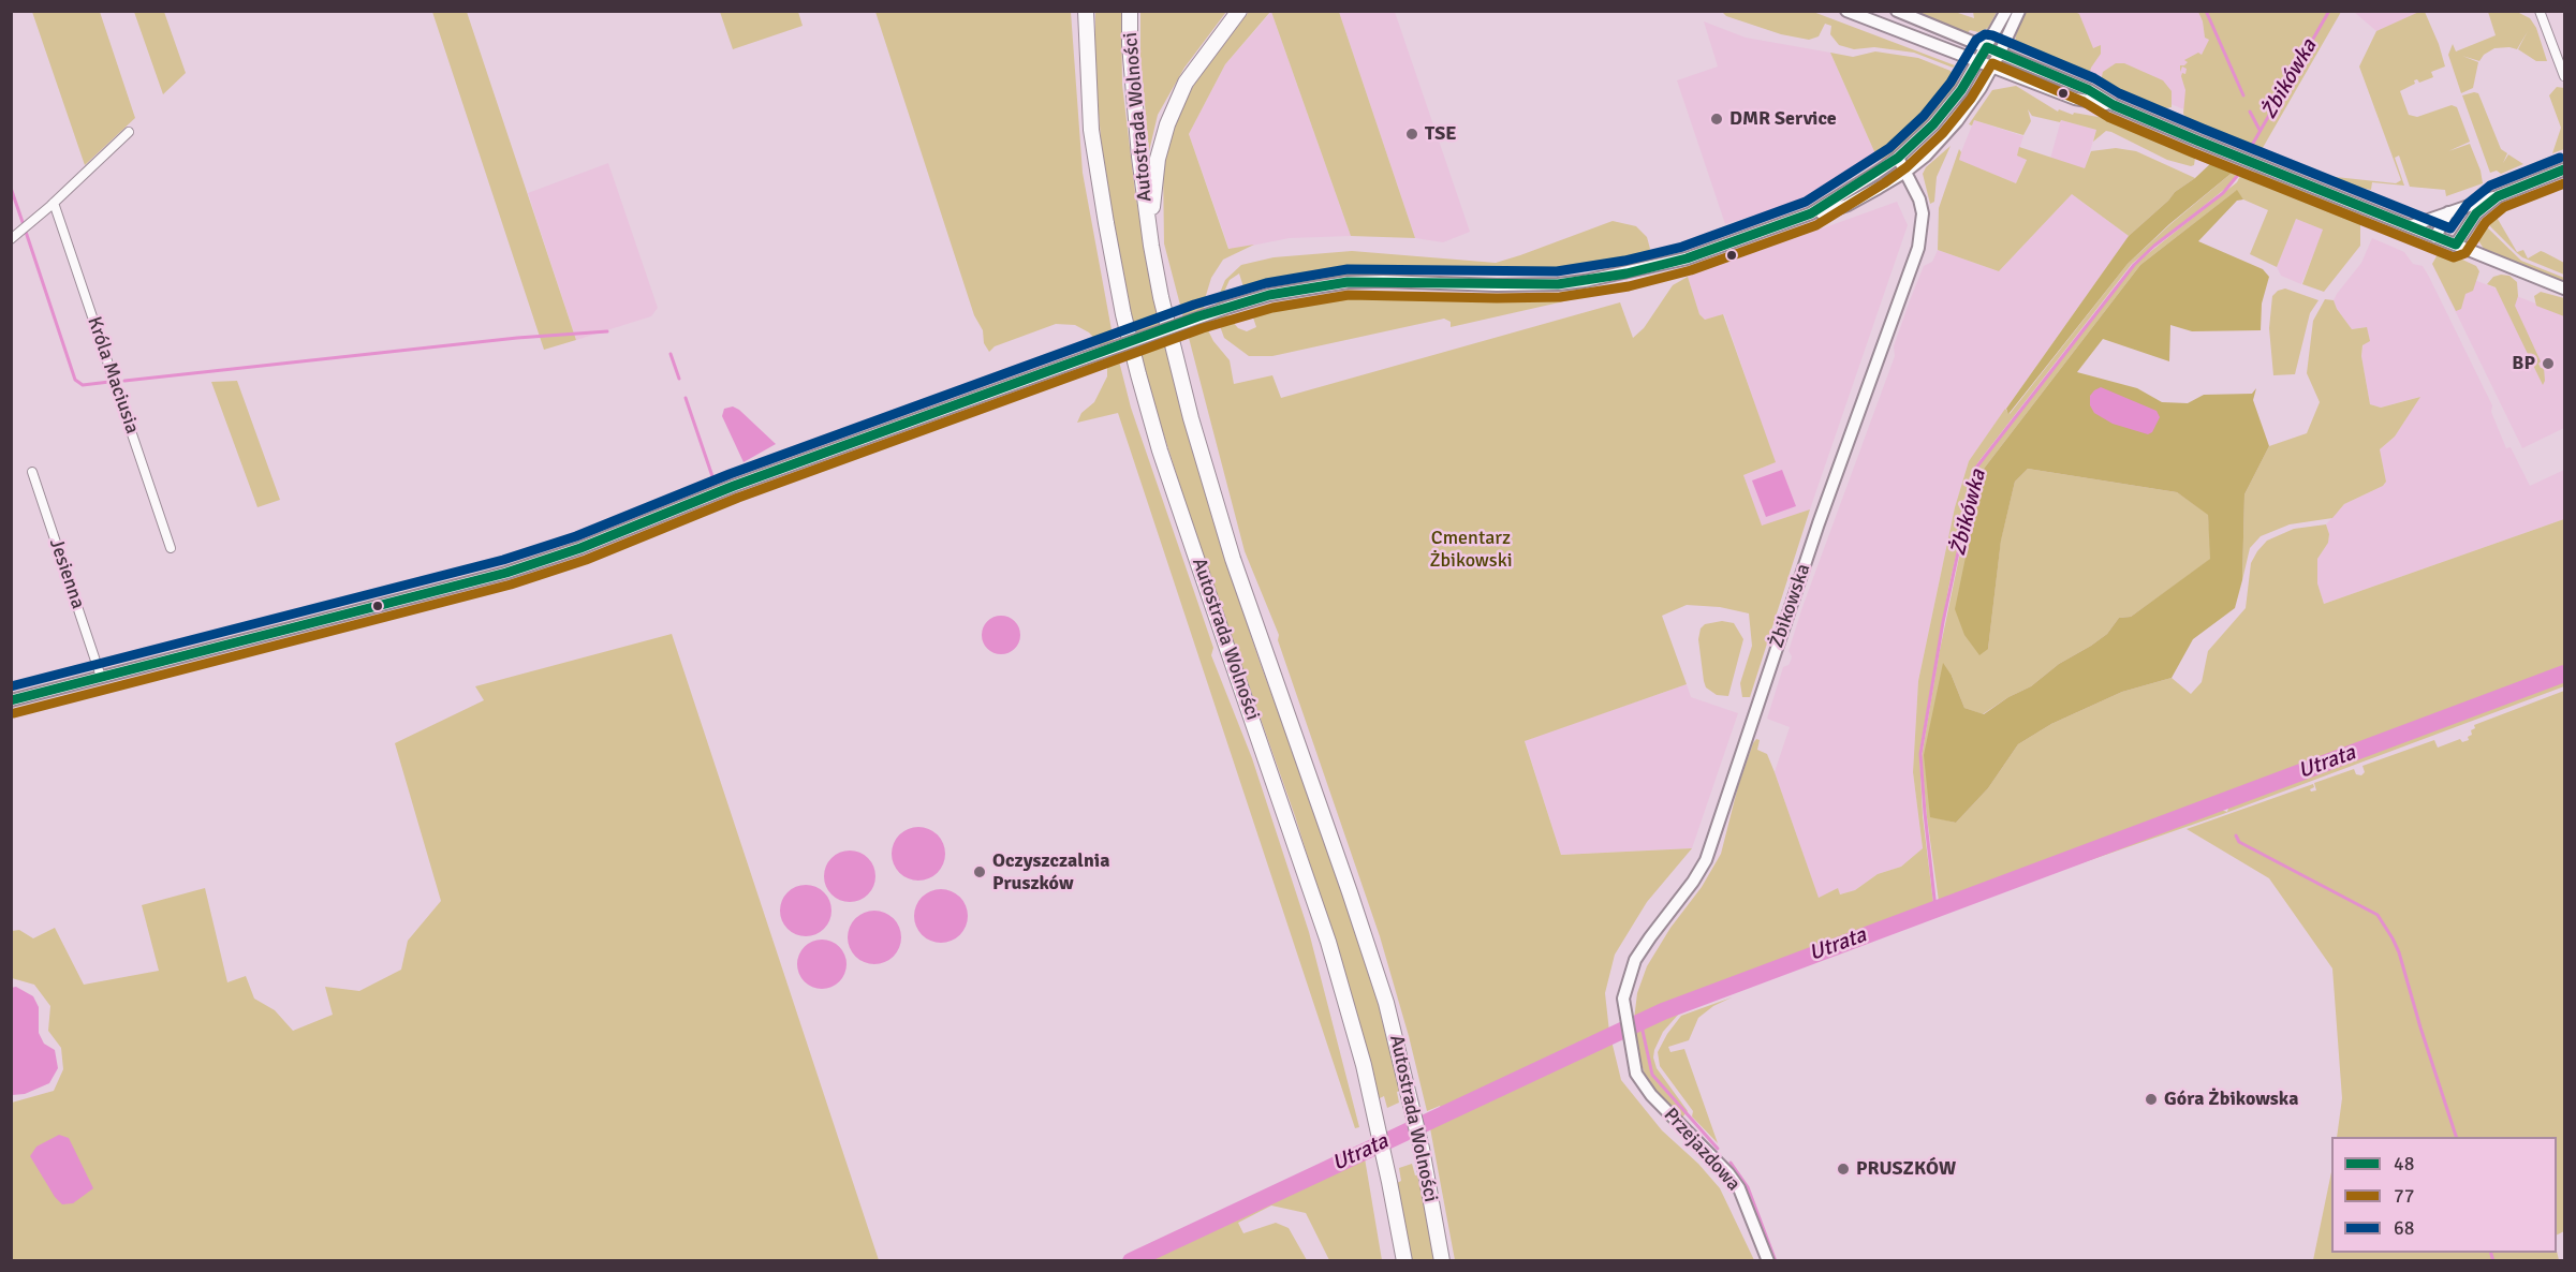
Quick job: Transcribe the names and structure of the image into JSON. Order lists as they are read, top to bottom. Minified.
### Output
{"streets":{"highway":["Autostrada Wolności"],"main road":["Żbikowska","Przejazdowa"],"street":["Króla Maciusia","Jesienna"]},"crossings":[["Żbikowska","Przejazdowa"]],"water":["Żbikówka","Utrata"],"parks":["Cmentarz Żbikowski"],"places":["DMR Service","TSE","BP","Oczyszczalnia Pruszków","Góra Żbikowska","PRUSZKÓW"],"lines":["transit line 68","transit line 48","transit line 77"],"legend":["48","77","68"]}
